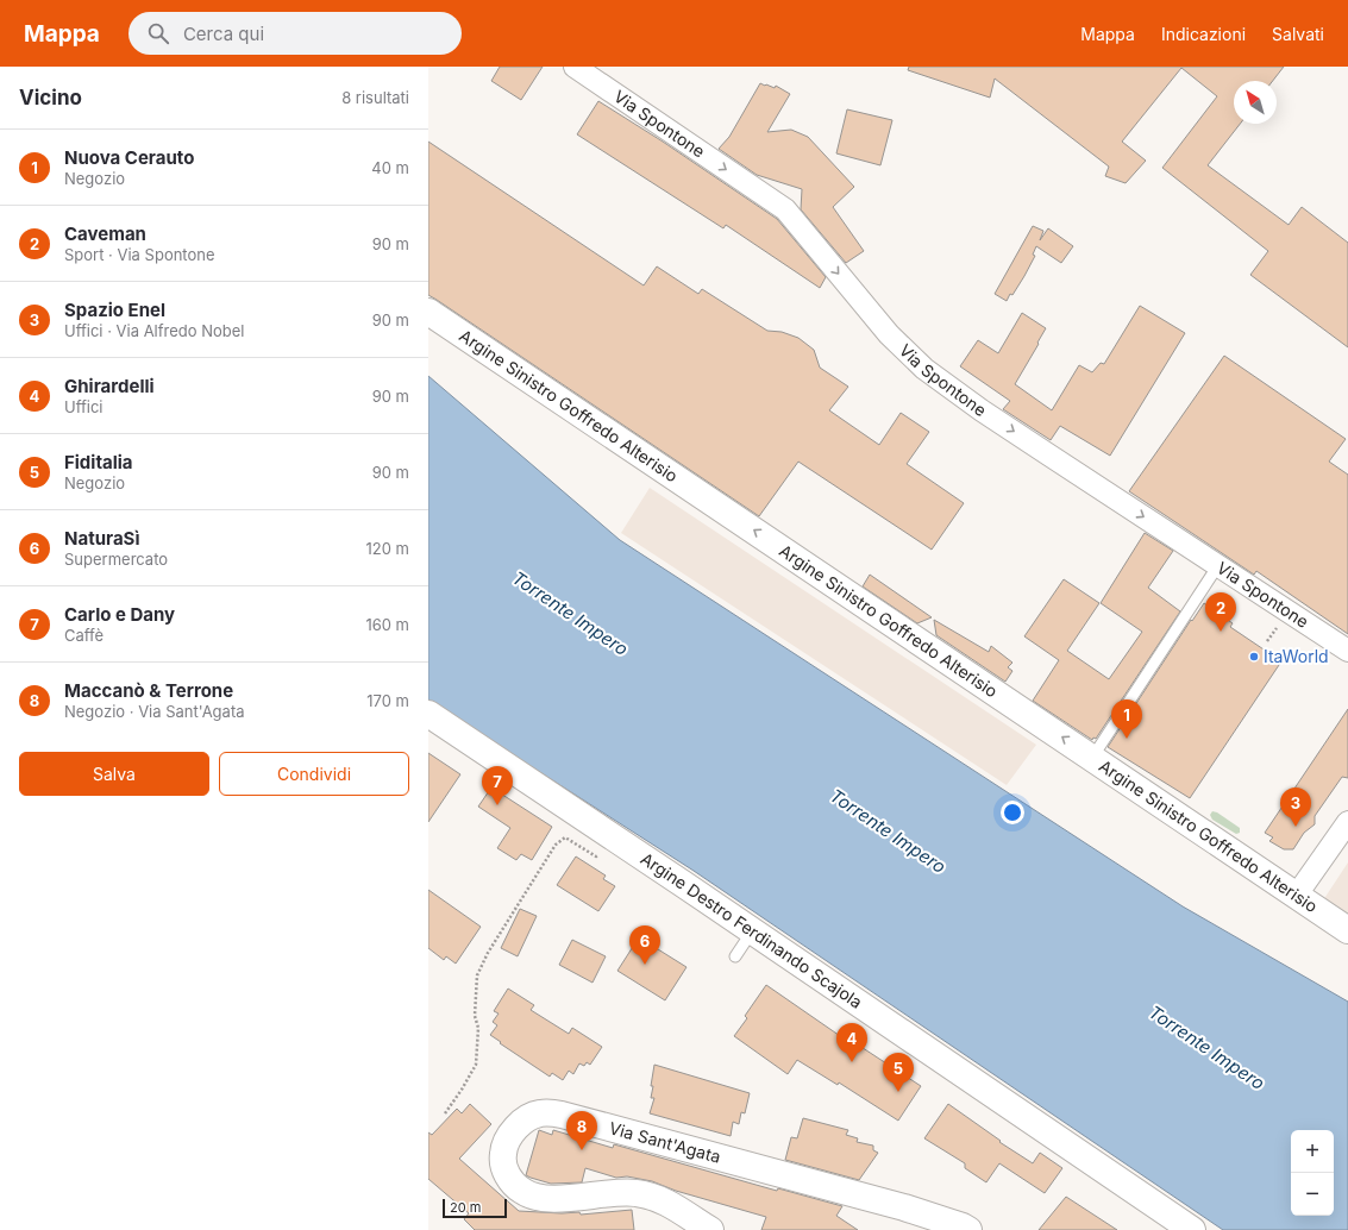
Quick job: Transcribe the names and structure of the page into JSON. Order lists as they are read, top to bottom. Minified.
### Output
{"streets":{"main road":["Argine Sinistro Goffredo Alterisio","Argine Destro Ferdinando Scajola","Via Sant'Agata"],"street":["Via Spontone"]},"one_way":["Via Spontone","Argine Sinistro Goffredo Alterisio"],"water":["Torrente Impero"],"places":["ItaWorld"],"scale_bar":"20 m","north":"top left","page":{"header":"Mappa","search":"Cerca qui","nav":["Mappa","Indicazioni","Salvati"],"heading":["Vicino","8 risultati"],"list":[{"mark":"1","name":"Nuova Cerauto","note":"Negozio","value":"40 m"},{"mark":"2","name":"Caveman","note":"Sport · Via Spontone","value":"90 m"},{"mark":"3","name":"Spazio Enel","note":"Uffici · Via Alfredo Nobel","value":"90 m"},{"mark":"4","name":"Ghirardelli","note":"Uffici","value":"90 m"},{"mark":"5","name":"Fiditalia","note":"Negozio","value":"90 m"},{"mark":"6","name":"NaturaSì","note":"Supermercato","value":"120 m"},{"mark":"7","name":"Carlo e Dany","note":"Caffè","value":"160 m"},{"mark":"8","name":"Maccanò & Terrone","note":"Negozio · Via Sant'Agata","value":"170 m"}],"pins":["2","1","7","3","6","4","5","8"],"buttons":["Salva","Condividi"],"map_buttons":["+","−"],"scale":"20 m"}}
